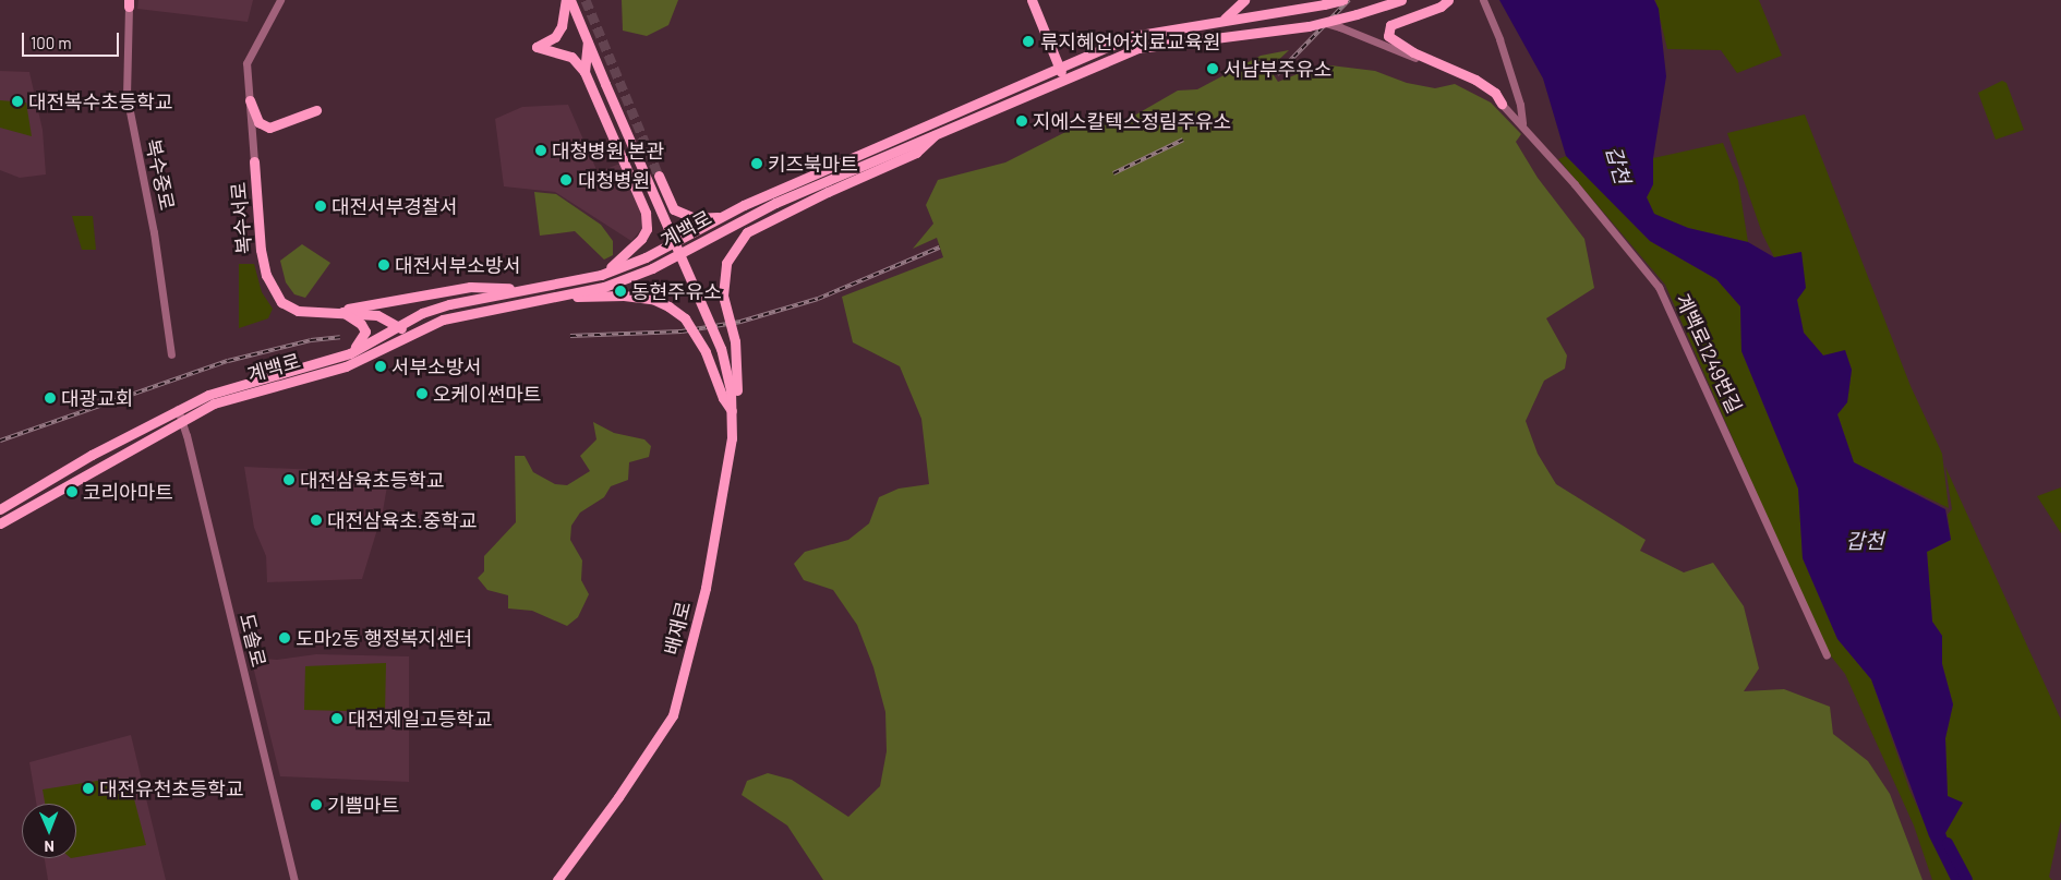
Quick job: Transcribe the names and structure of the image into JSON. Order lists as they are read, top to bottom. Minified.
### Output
{"streets":{"main road":["복수서로","계백로","배재로"],"street":["복수중로","계백로1249번길","도솔로"]},"crossings":[["복수서로","계백로"],["계백로","계백로1249번길"],["계백로","도솔로"]],"water":["갑천"],"places":["류지혜언어치료교육원","서남부주유소","대전복수초등학교","지에스칼텍스정림주유소","대청병원 본관","키즈북마트","대청병원","대전서부경찰서","대전서부소방서","동현주유소","서부소방서","오케이썬마트","대광교회","대전삼육초등학교","코리아마트","대전삼육초.중학교","도마2동 행정복지센터","대전제일고등학교","대전유천초등학교","기쁨마트"],"scale_bar":"100 m","north":"bottom"}
